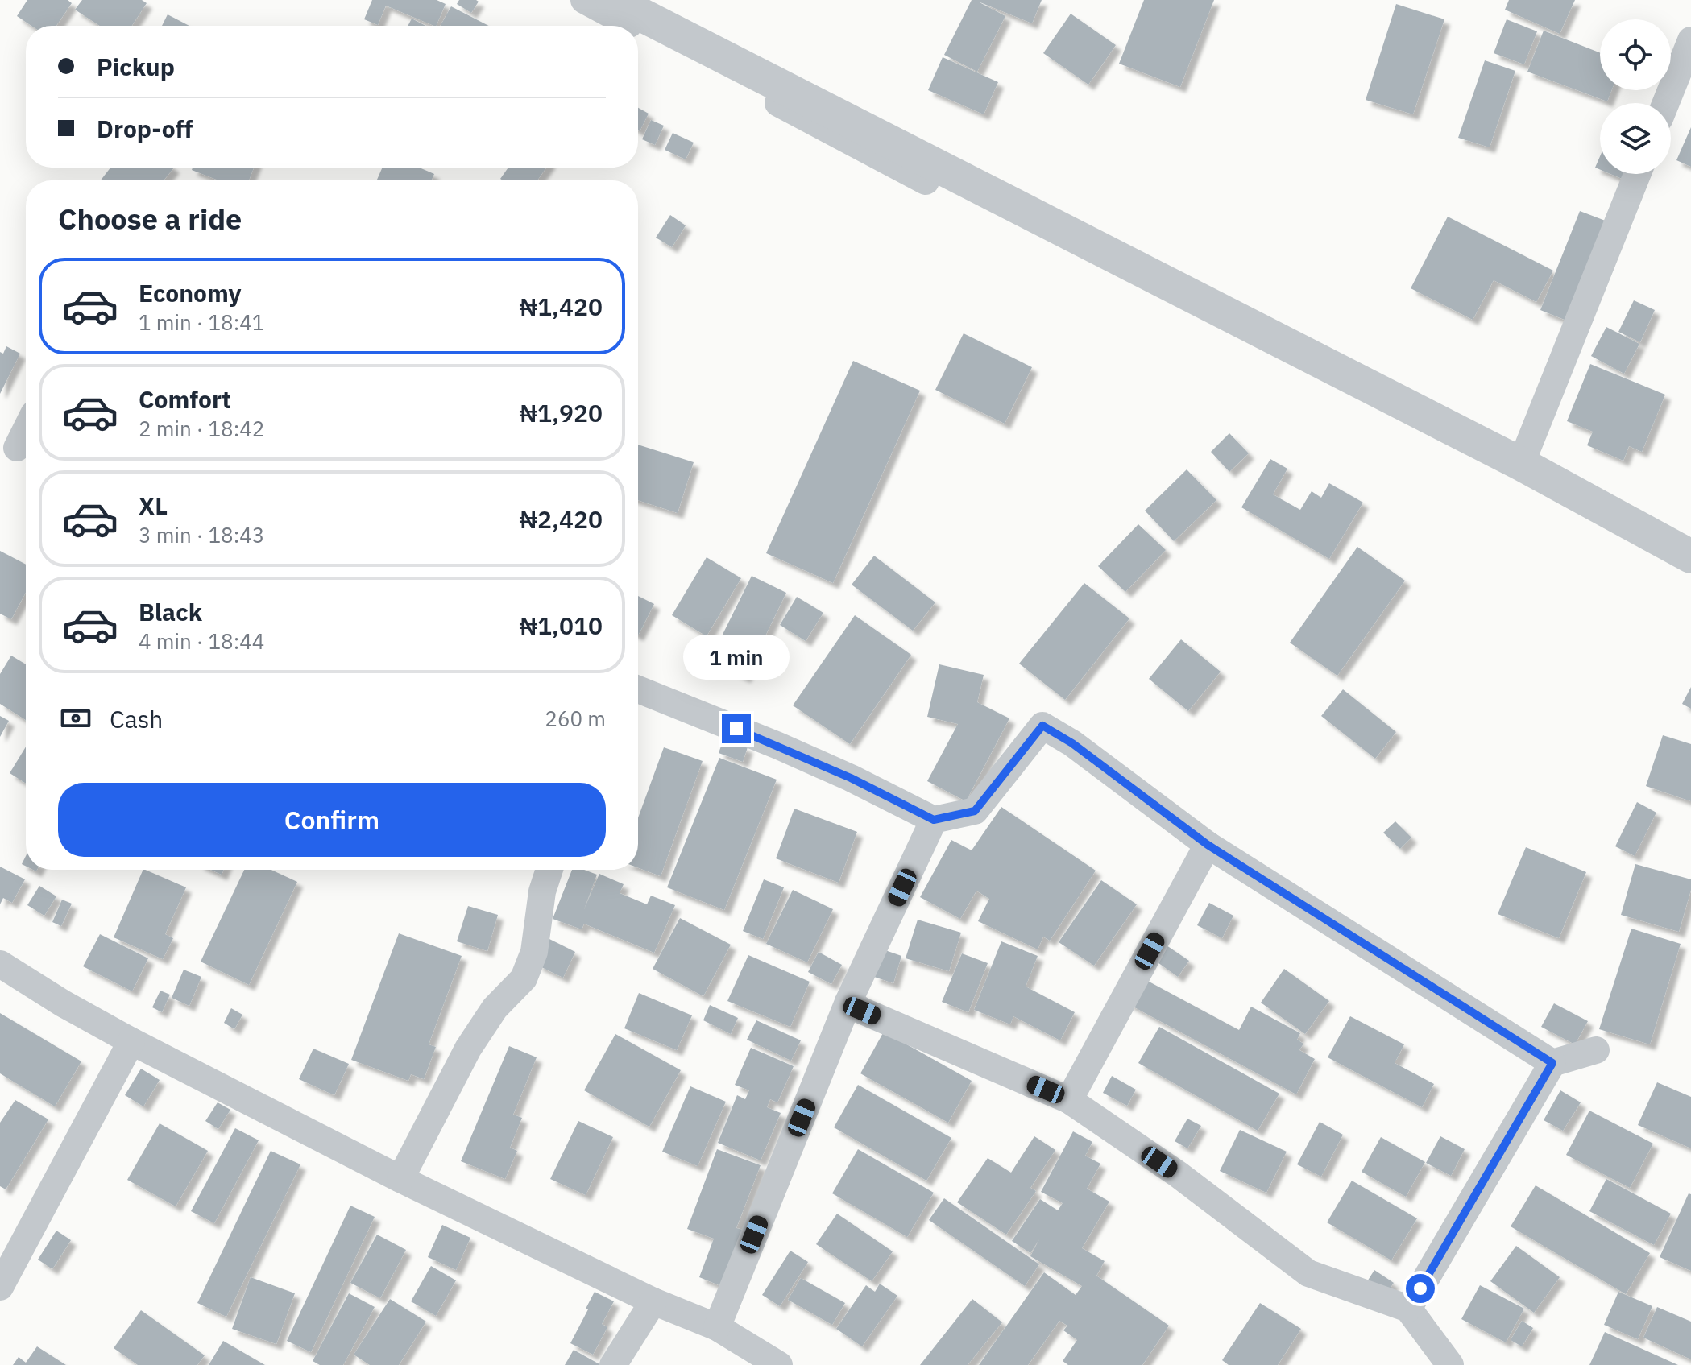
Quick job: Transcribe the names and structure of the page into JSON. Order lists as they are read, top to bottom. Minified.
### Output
{"page":{"banner":["Pickup","Drop-off"],"heading":"Choose a ride","list":[{"name":"Economy","note":"1 min · 18:41","value":"₦1,420"},{"name":"Comfort","note":"2 min · 18:42","value":"₦1,920"},{"name":"XL","note":"3 min · 18:43","value":"₦2,420"},{"name":"Black","note":"4 min · 18:44","value":"₦1,010"}],"bubble":"1 min","pay":["Cash","260 m"],"buttons":"Confirm"}}
